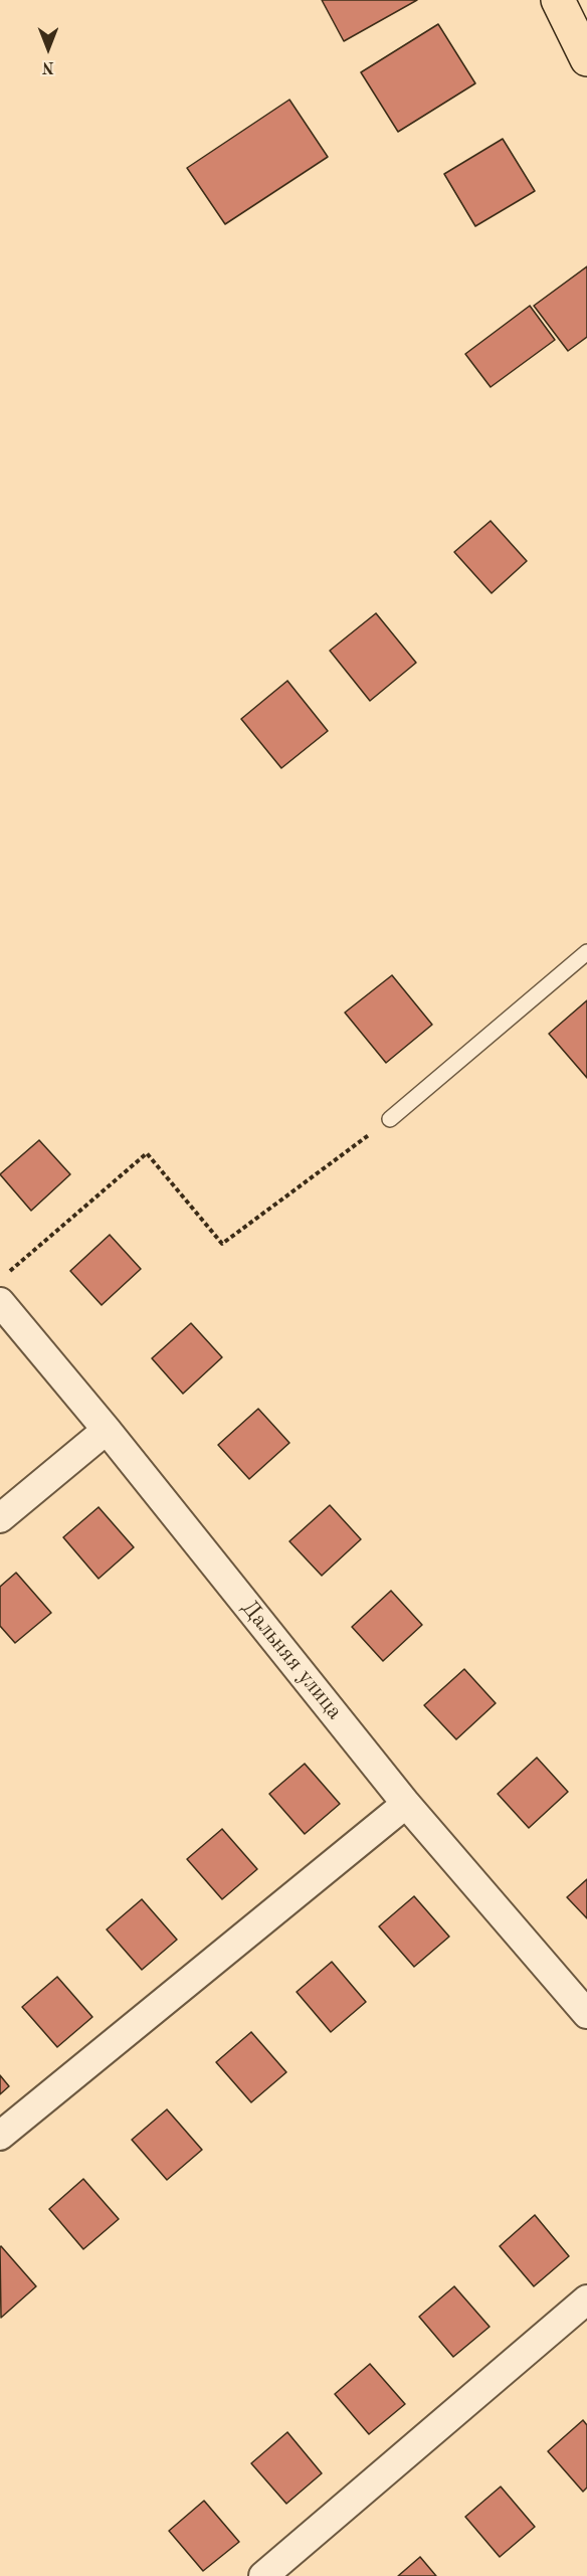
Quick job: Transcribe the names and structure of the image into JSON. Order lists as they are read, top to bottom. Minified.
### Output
{"streets":{"street":["Дальняя улица"]},"north":"bottom"}
